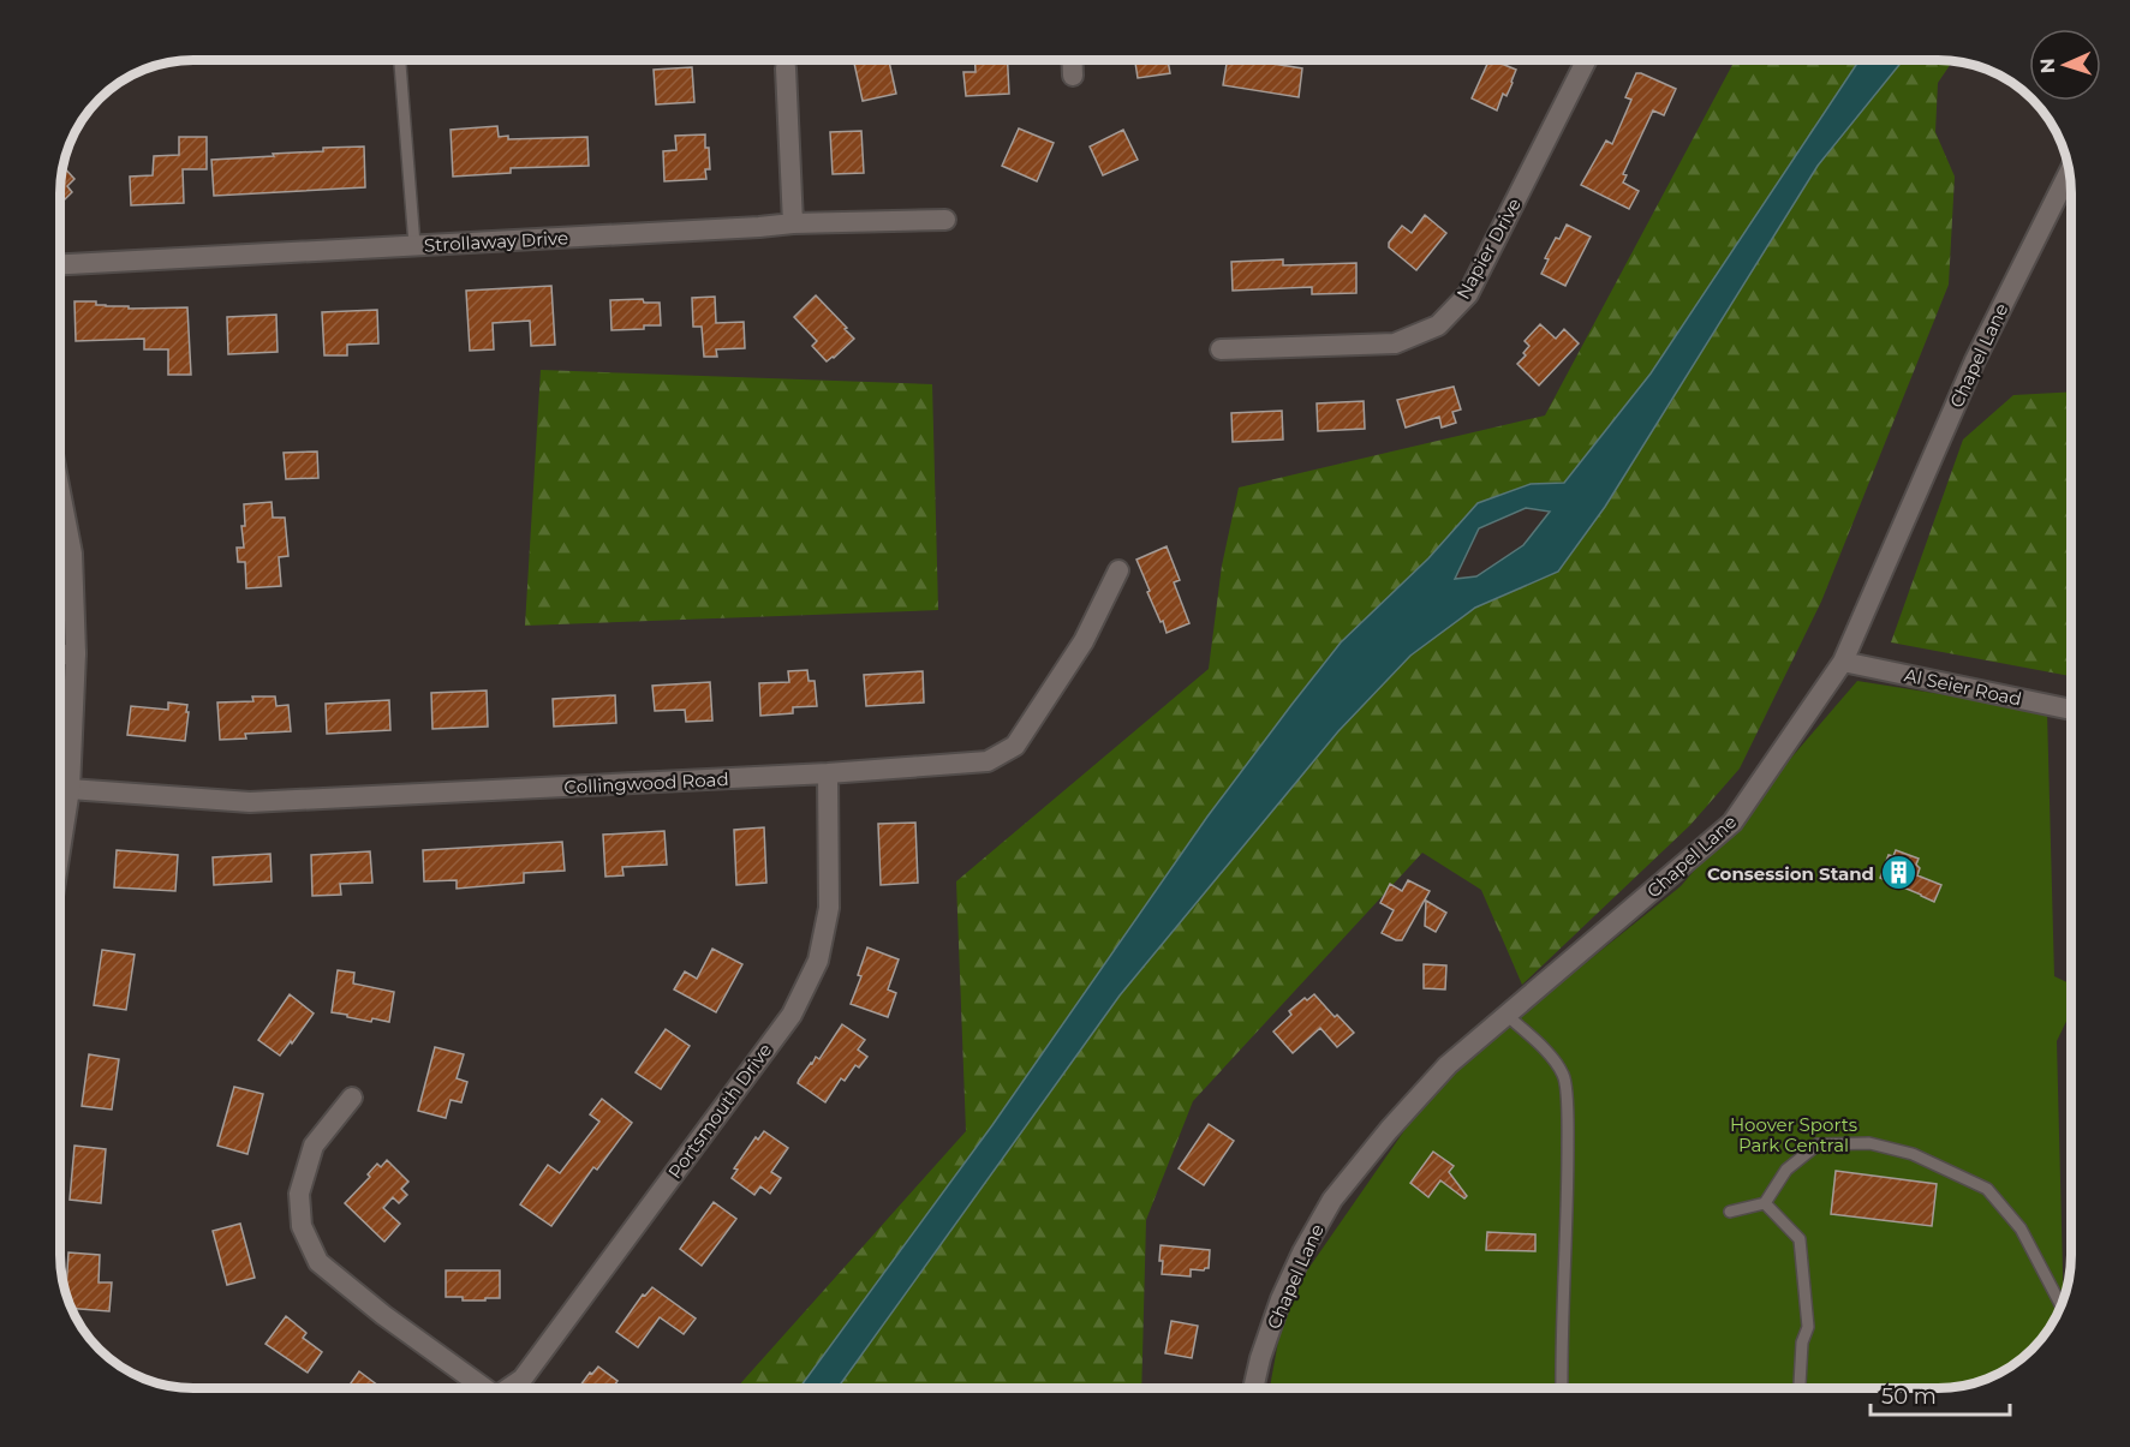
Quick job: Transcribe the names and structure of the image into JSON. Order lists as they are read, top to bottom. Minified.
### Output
{"streets":{"street":["Strollaway Drive","Napier Drive","Chapel Lane","Al Seier Road","Collingwood Road","Portsmouth Drive"]},"crossings":[["Chapel Lane","Al Seier Road"],["Collingwood Road","Portsmouth Drive"]],"parks":["Hoover Sports Park Central"],"places":{"building":["Consession Stand"]},"scale_bar":"50 m","north":"left"}
